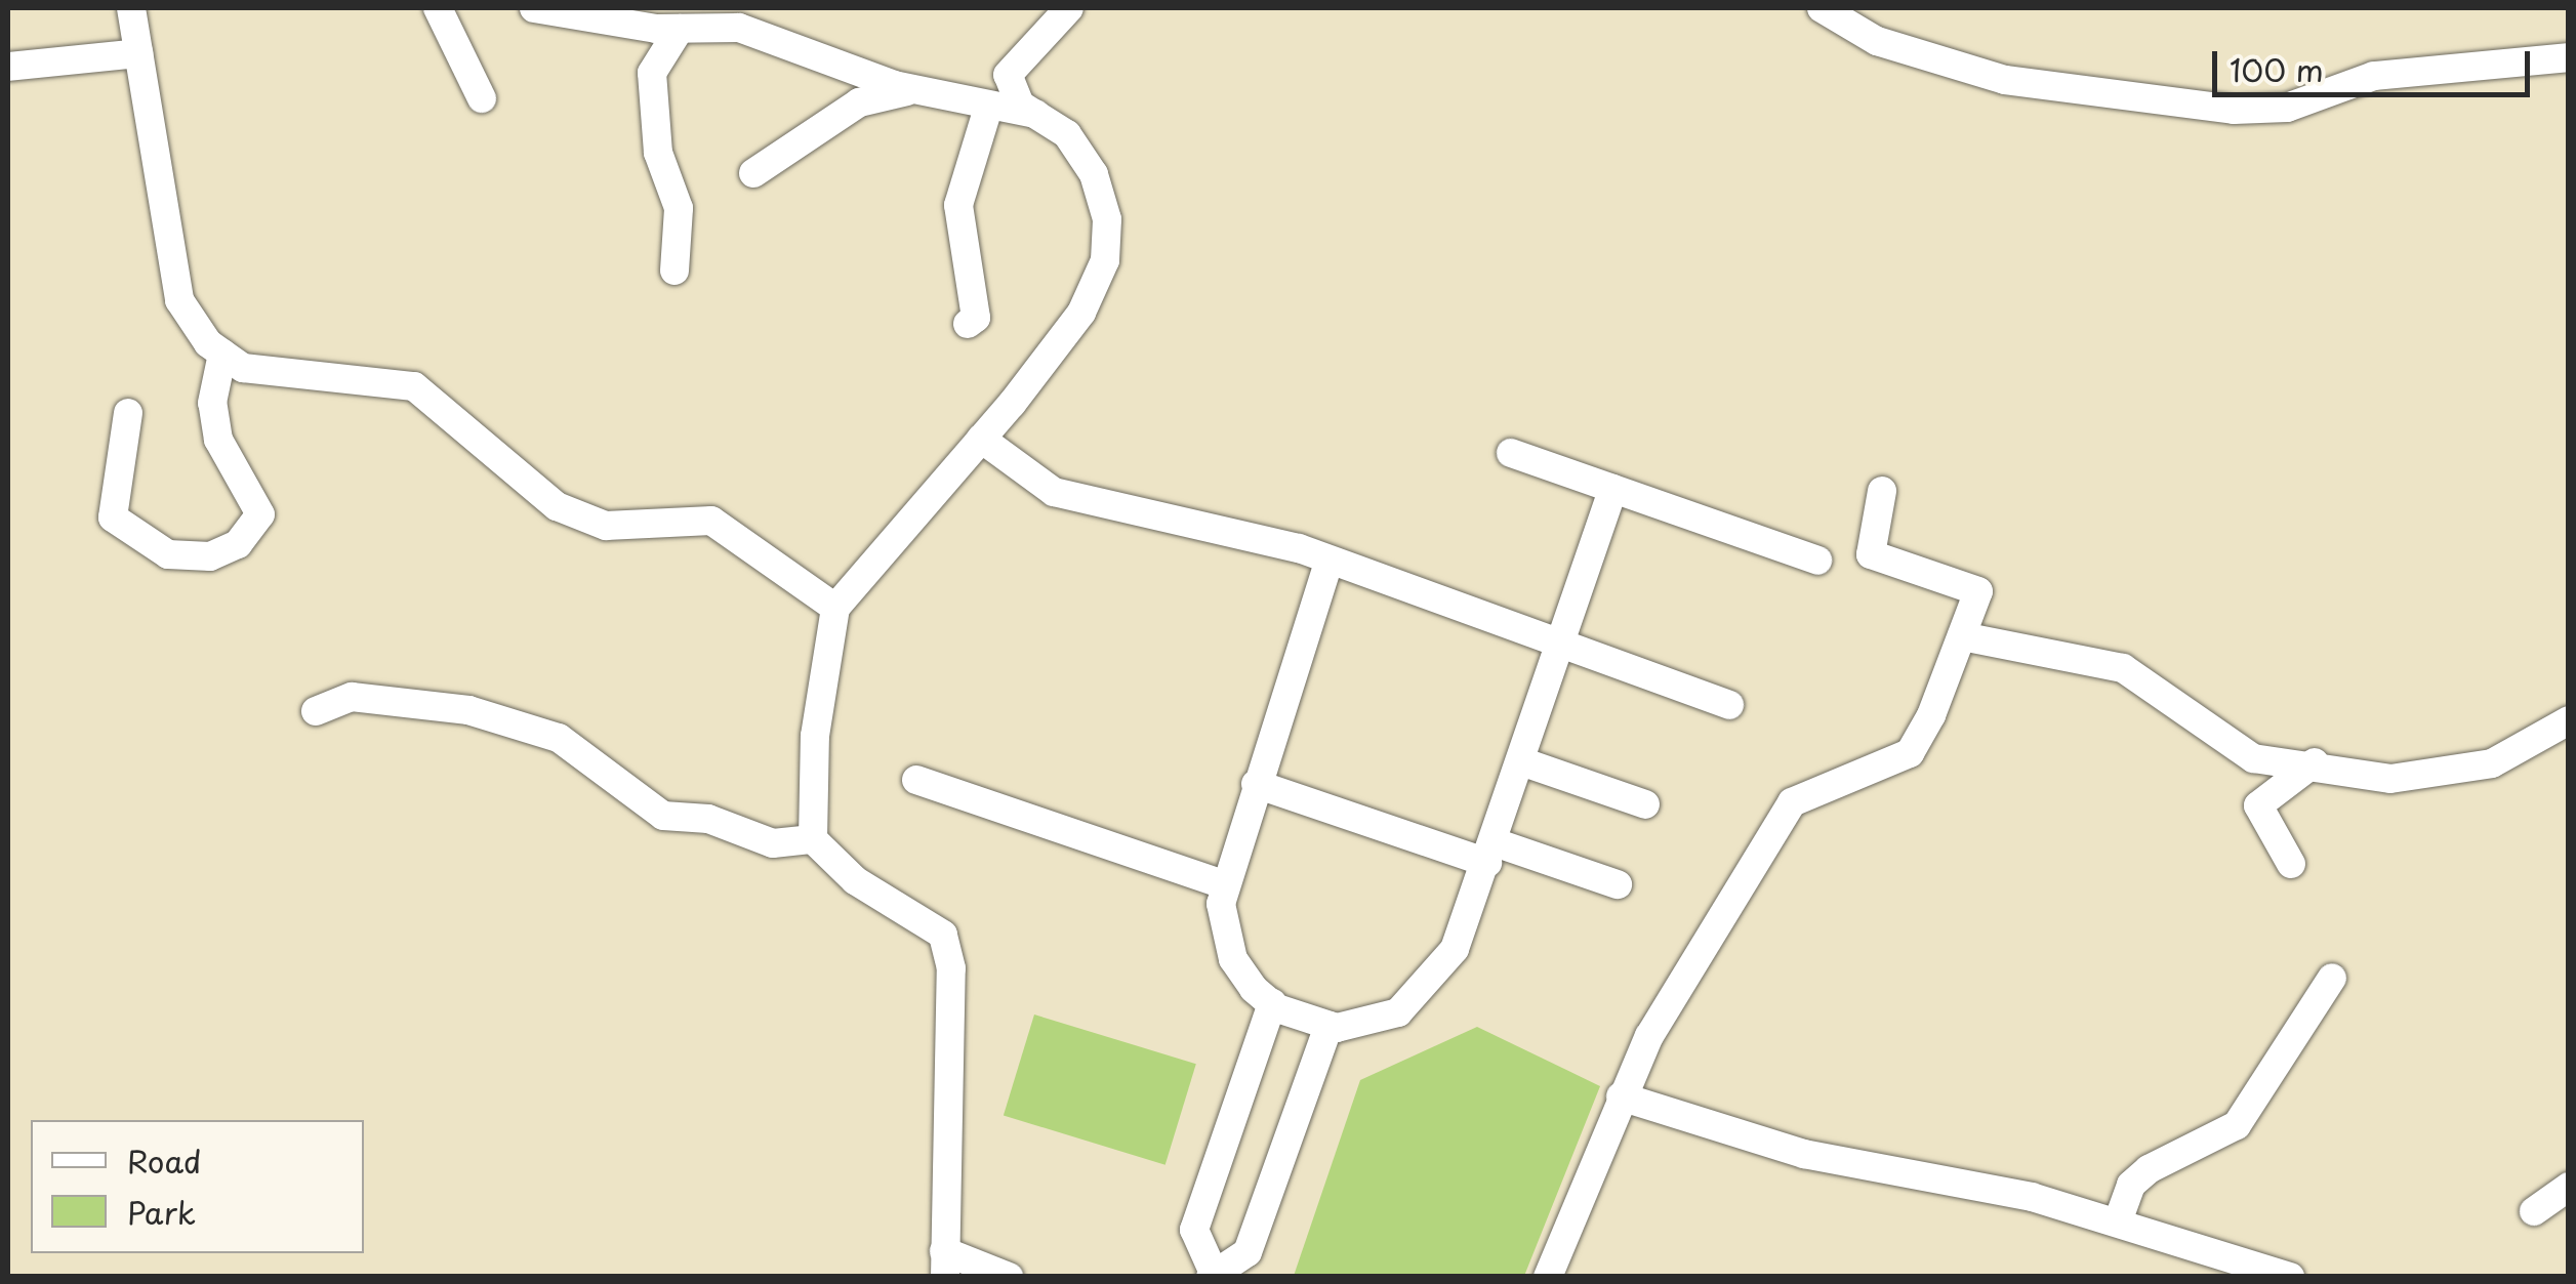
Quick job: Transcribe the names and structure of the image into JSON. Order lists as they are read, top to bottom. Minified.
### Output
{"legend":["Road","Park"],"scale_bar":"100 m"}
